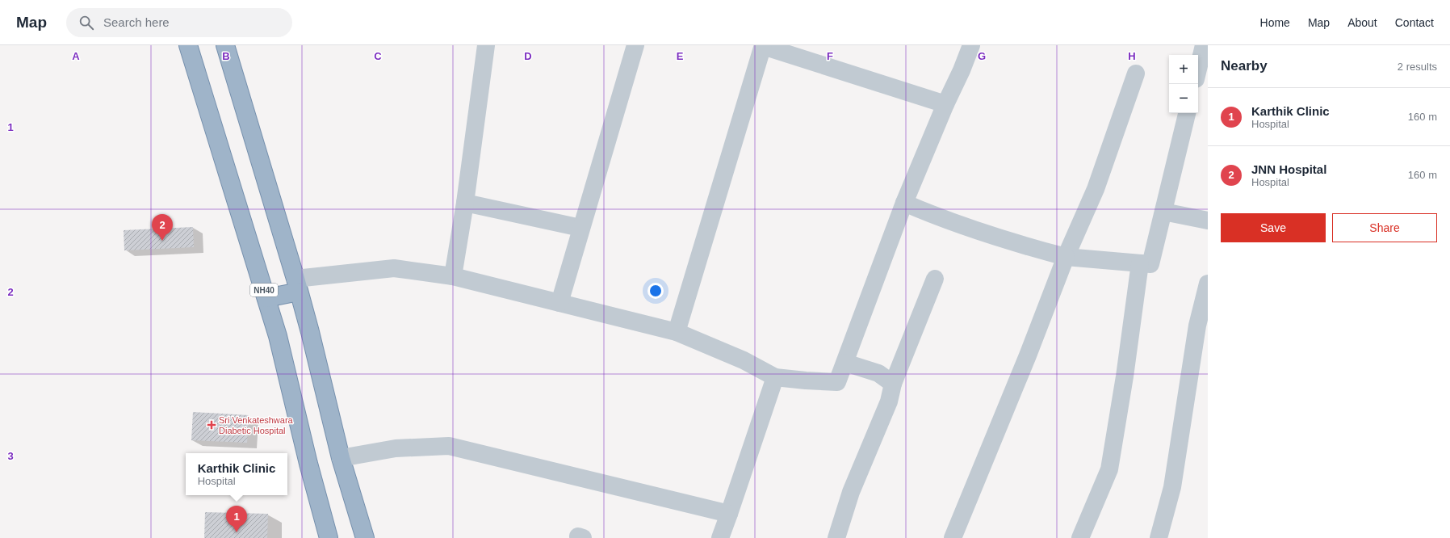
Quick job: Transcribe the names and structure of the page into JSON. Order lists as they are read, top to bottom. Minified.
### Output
{"streets":{"highway":["NH40"]},"places":{"health":["Sri Venkateshwara Diabetic Hospital"]},"page":{"header":"Map","search":"Search here","nav":["Home","Map","About","Contact"],"heading":["Nearby","2 results"],"map_buttons":["+","−"],"list":[{"mark":"1","name":"Karthik Clinic","note":"Hospital","value":"160 m"},{"mark":"2","name":"JNN Hospital","note":"Hospital","value":"160 m"}],"buttons":["Save","Share"],"pins":["2","1"],"popup":["Karthik Clinic","Hospital"]},"grid":{"columns":["A","B","C","D","E","F","G","H"],"rows":["1","2","3"]}}
